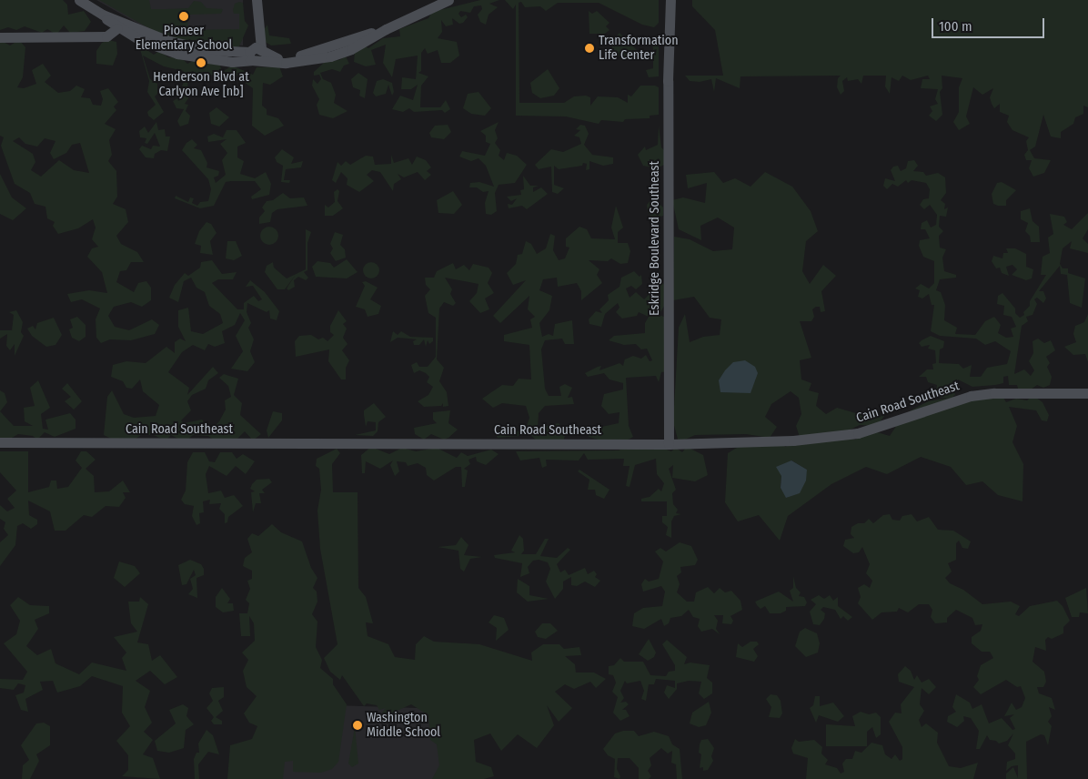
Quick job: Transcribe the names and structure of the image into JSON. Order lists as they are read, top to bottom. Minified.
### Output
{"streets":{"street":["Eskridge Boulevard Southeast","Cain Road Southeast"]},"crossings":[["Eskridge Boulevard Southeast","Cain Road Southeast"]],"places":["Pioneer Elementary School","Transformation Life Center","Henderson Blvd at Carlyon Ave [nb]","Washington Middle School"],"scale_bar":"100 m"}
